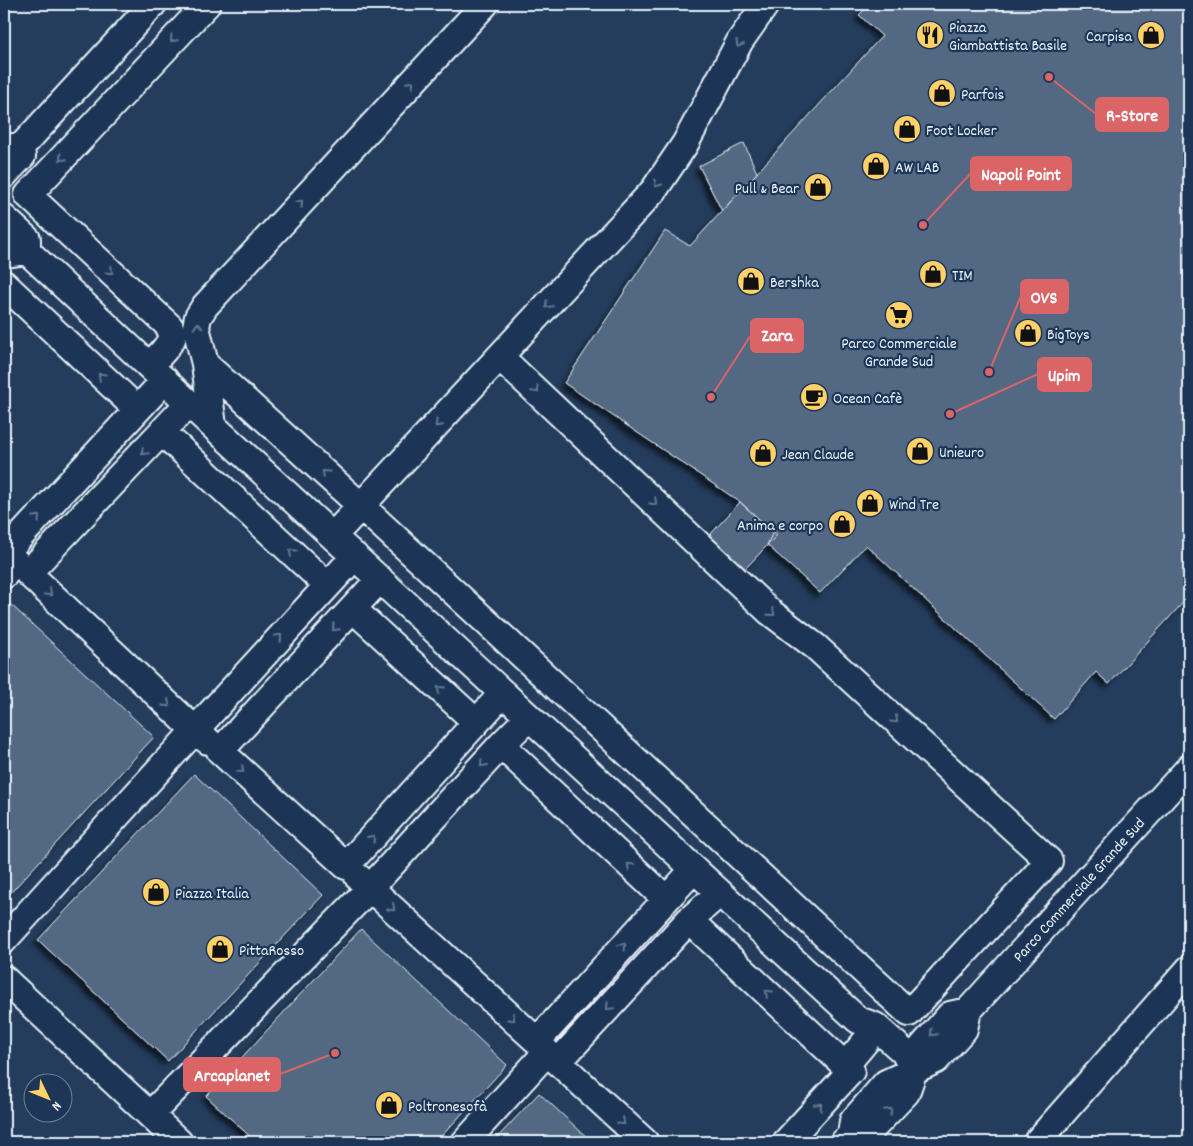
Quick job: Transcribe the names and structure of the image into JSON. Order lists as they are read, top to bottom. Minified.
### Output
{"streets":{"street":["Parco Commerciale Grande Sud"]},"places":{"restaurant":["Piazza Giambattista Basile"],"shop":["Carpisa","Parfois","Foot Locker","AW LAB","Pull & Bear","TIM","Bershka","BigToys","Unieuro","Jean Claude","Wind Tre","Anima e corpo","Piazza Italia","PittaRosso","Poltronesofà"],"other":["R-Store","Napoli Point","OVS","Zara","Upim","Arcaplanet"],"supermarket":["Parco Commerciale Grande Sud"],"cafe":["Ocean Cafè"]},"north":"bottom right"}
